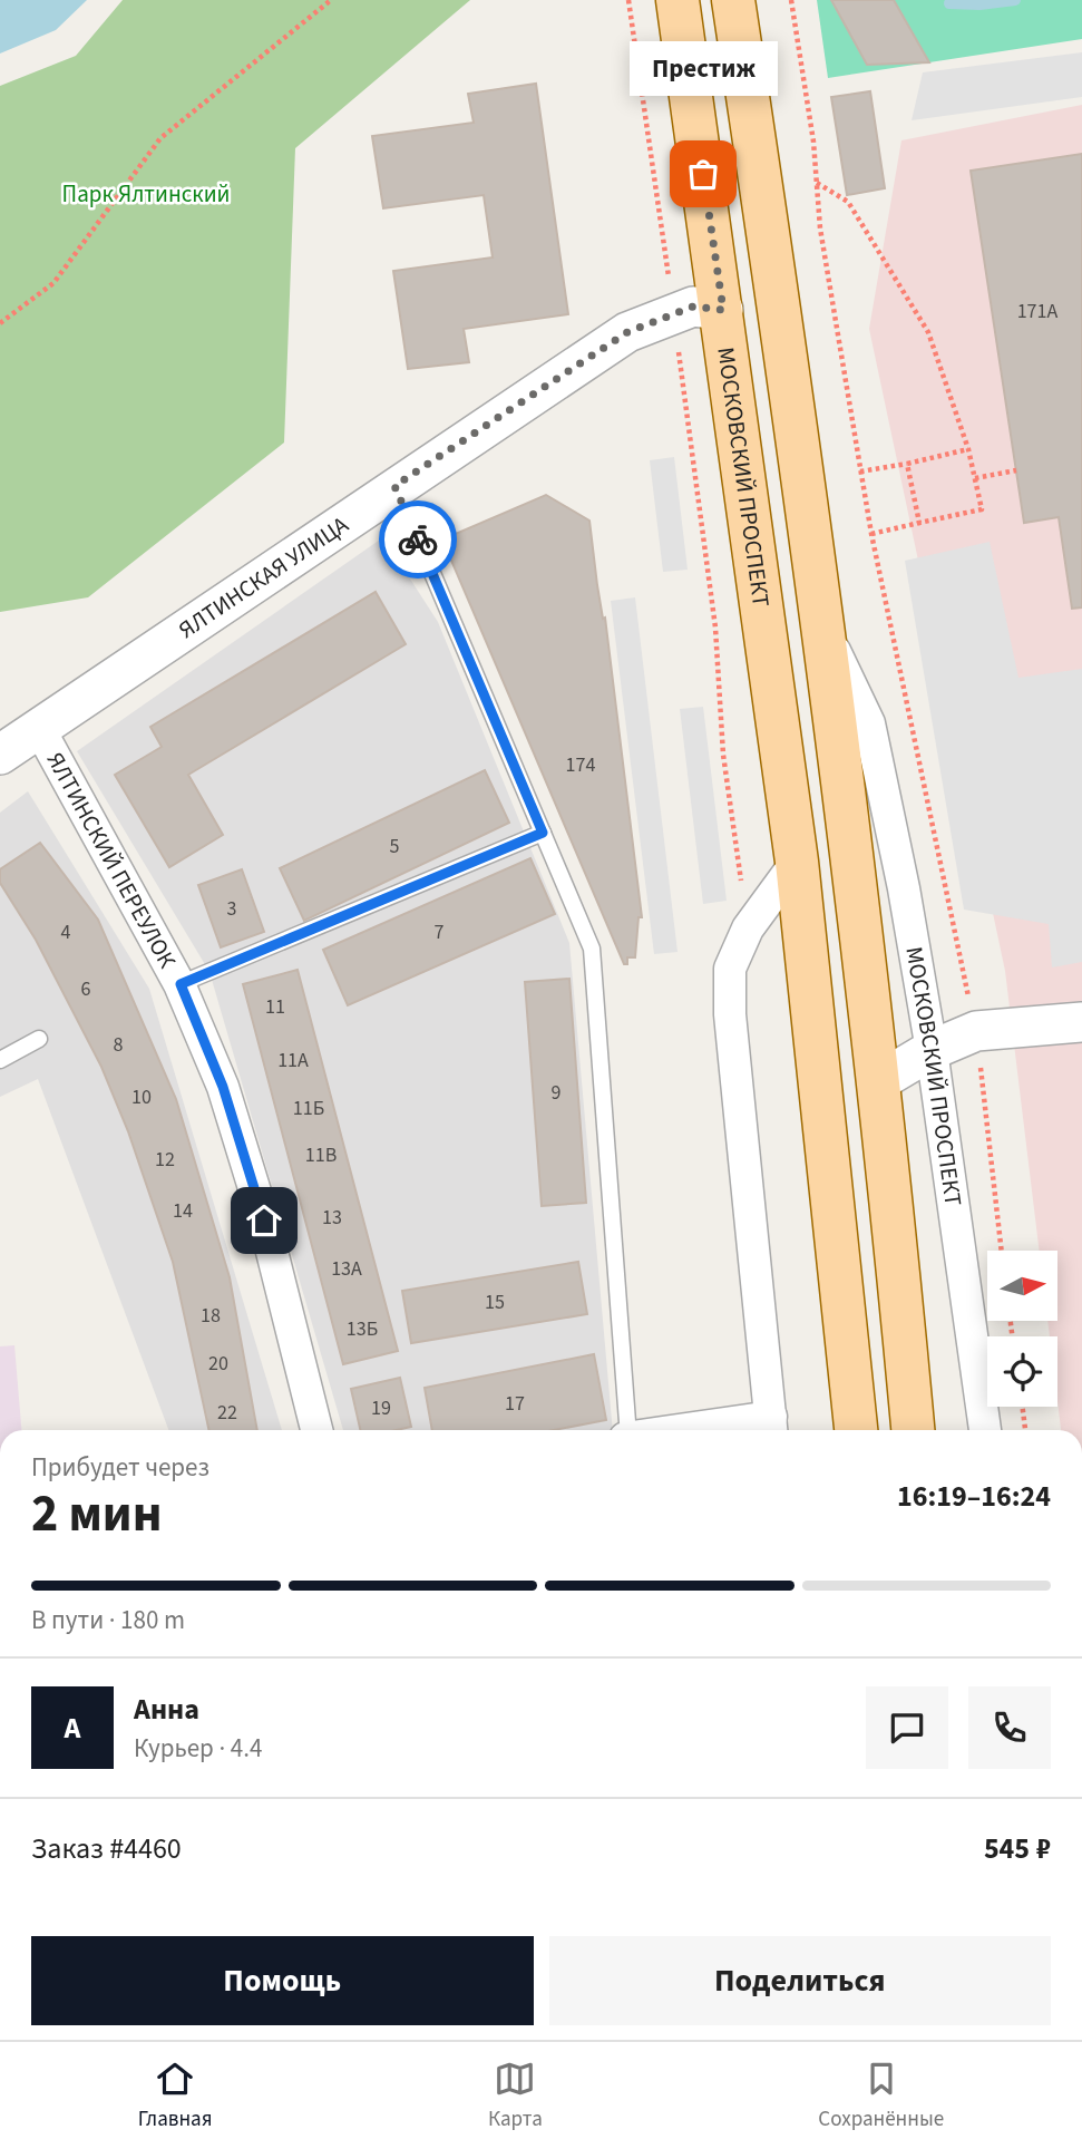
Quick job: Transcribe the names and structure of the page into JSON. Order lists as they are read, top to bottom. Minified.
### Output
{"streets":{"main road":["МОСКОВСКИЙ ПРОСПЕКТ"],"street":["ЯЛТИНСКАЯ УЛИЦА","ЯЛТИНСКИЙ ПЕРЕУЛОК"]},"crossings":[["МОСКОВСКИЙ ПРОСПЕКТ","ЯЛТИНСКАЯ УЛИЦА"],["ЯЛТИНСКАЯ УЛИЦА","ЯЛТИНСКИЙ ПЕРЕУЛОК"]],"parks":["Парк Ялтинский"],"places":["Престиж"],"house_numbers":["171А","174","5","3","4","7","6","11","8","11А","9","10","11Б","11В","12","14","13","13А","15","18","13Б","20","17","19","22"],"north":"right","page":{"bubble":"Престиж","heading":["2 мин","Прибудет через","16:19–16:24"],"panel":["Анна","Курьер · 4.4","Заказ #4460","545 ₽"],"bar":"В пути · 180 m","round":"А","buttons":["Помощь","Поделиться"],"tabs":["Главная","Карта","Сохранённые"]}}
